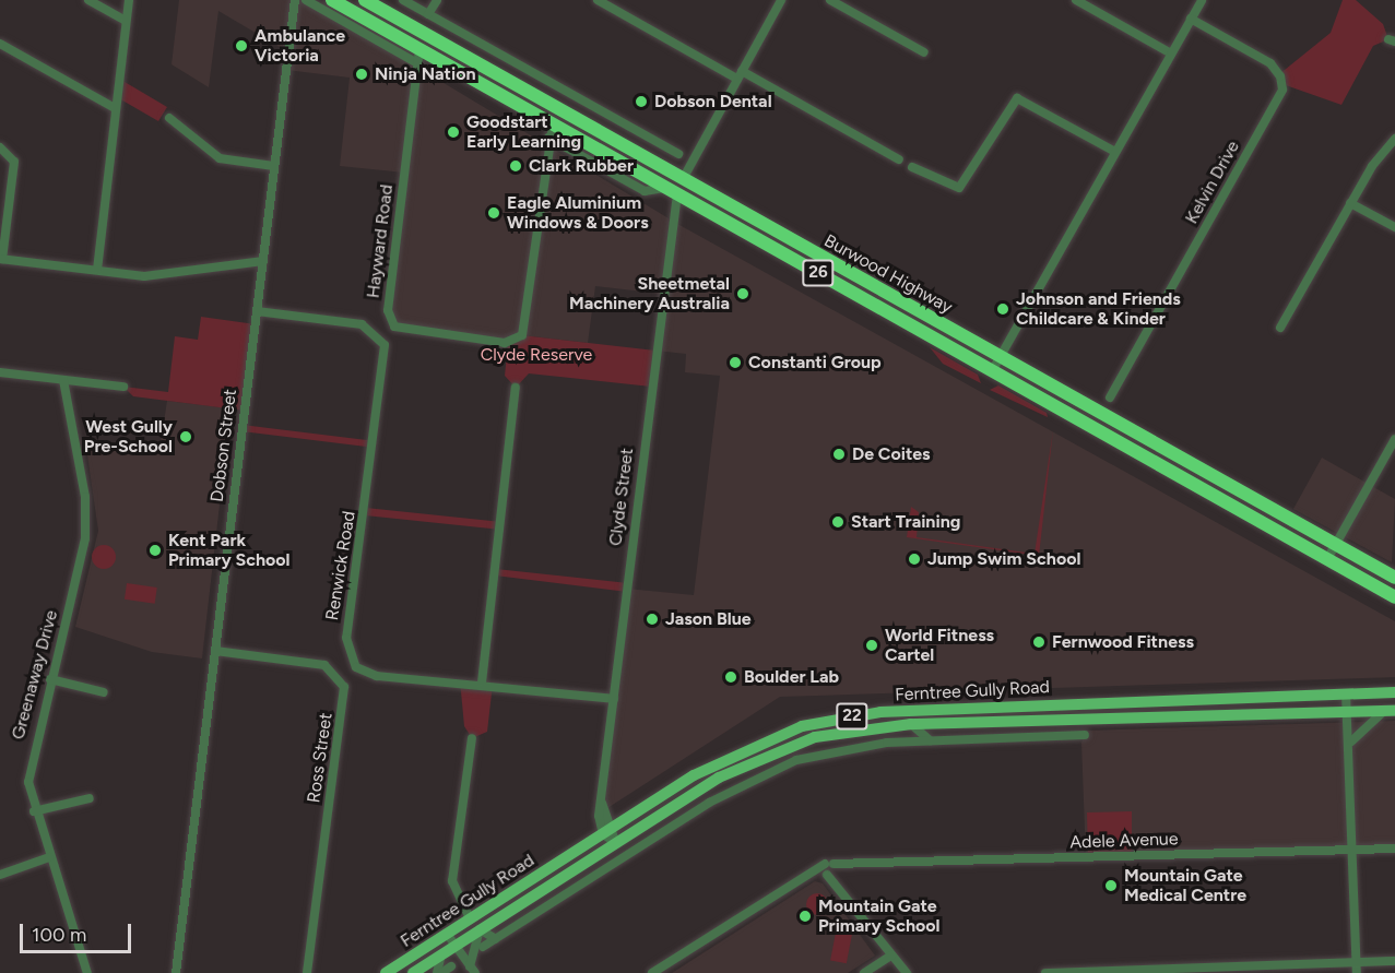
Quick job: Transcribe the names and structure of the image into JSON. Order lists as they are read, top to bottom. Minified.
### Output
{"streets":{"highway":["26","Burwood Highway"],"main road":["Ferntree Gully Road","22"],"street":["Kelvin Drive","Hayward Road","Dobson Street","Clyde Street","Renwick Road","Greenaway Drive","Ross Street","Adele Avenue"]},"crossings":[["Hayward Road","Burwood Highway"],["Burwood Highway","Clyde Street"],["Dobson Street","Renwick Road"],["Dobson Street","Ross Street"],["Clyde Street","Renwick Road"],["Clyde Street","Ferntree Gully Road"]],"parks":["Clyde Reserve"],"places":["Ambulance Victoria","Ninja Nation","Dobson Dental","Goodstart Early Learning","Clark Rubber","Eagle Aluminium Windows & Doors","Sheetmetal Machinery Australia","Johnson and Friends Childcare & Kinder","Constanti Group","West Gully Pre-School","De Coites","Start Training","Kent Park Primary School","Jump Swim School","Jason Blue","Fernwood Fitness","World Fitness Cartel","Boulder Lab","Mountain Gate Medical Centre","Mountain Gate Primary School"],"scale_bar":"100 m"}
